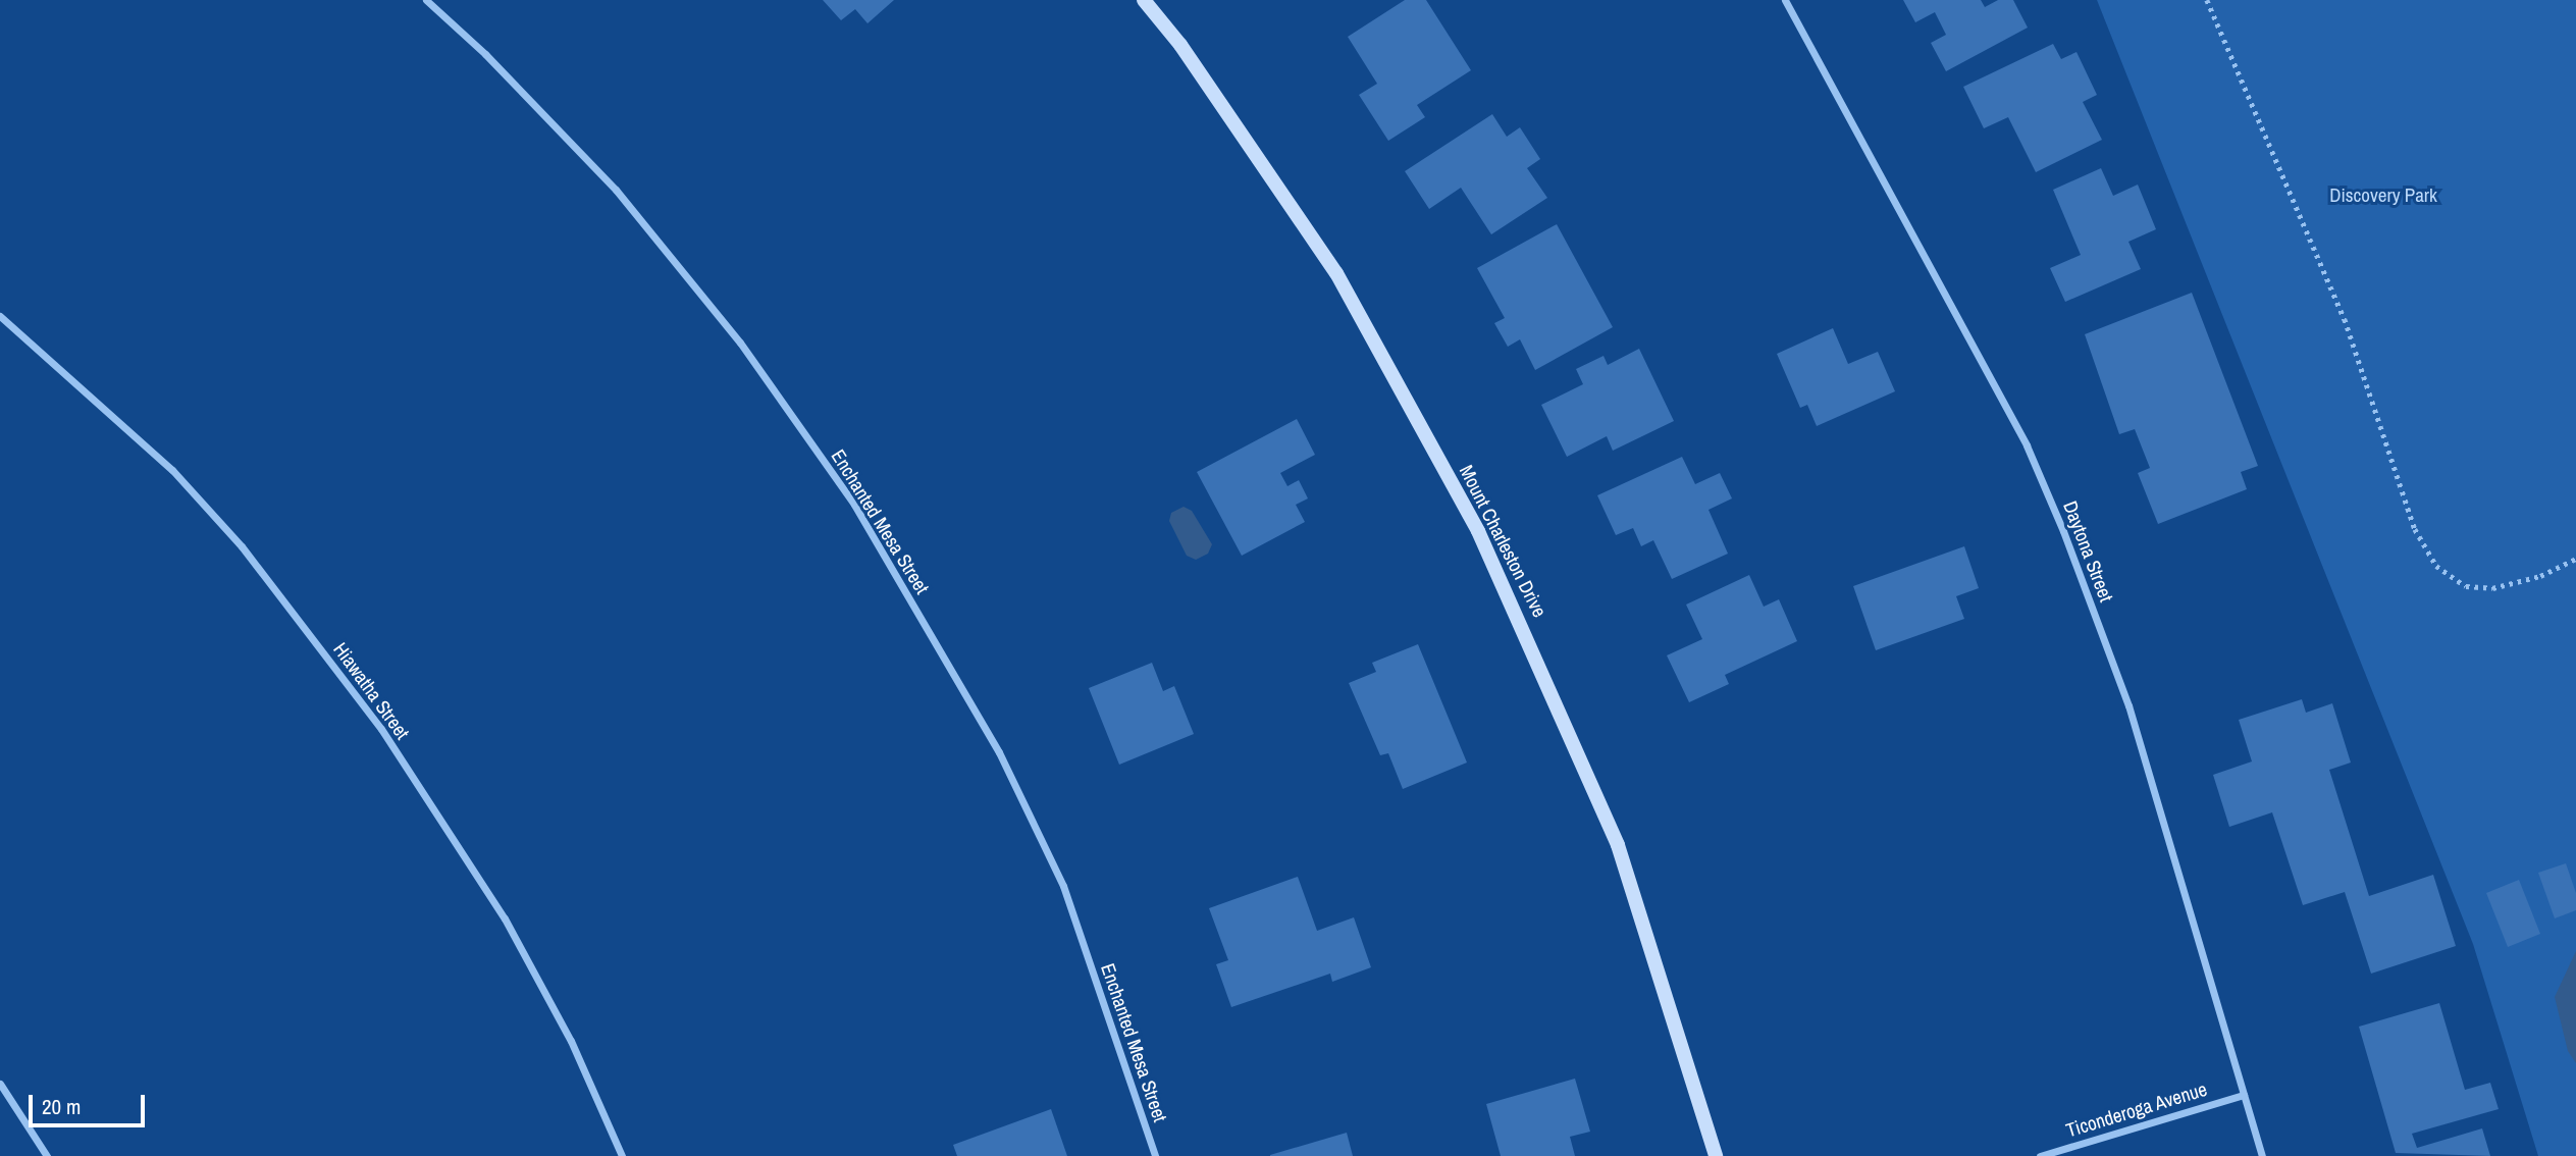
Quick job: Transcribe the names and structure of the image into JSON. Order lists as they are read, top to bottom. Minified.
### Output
{"streets":{"street":["Enchanted Mesa Street","Mount Charleston Drive","Daytona Street","Hiawatha Street","Ticonderoga Avenue"]},"crossings":[["Daytona Street","Ticonderoga Avenue"]],"parks":["Discovery Park"],"scale_bar":"20 m"}
